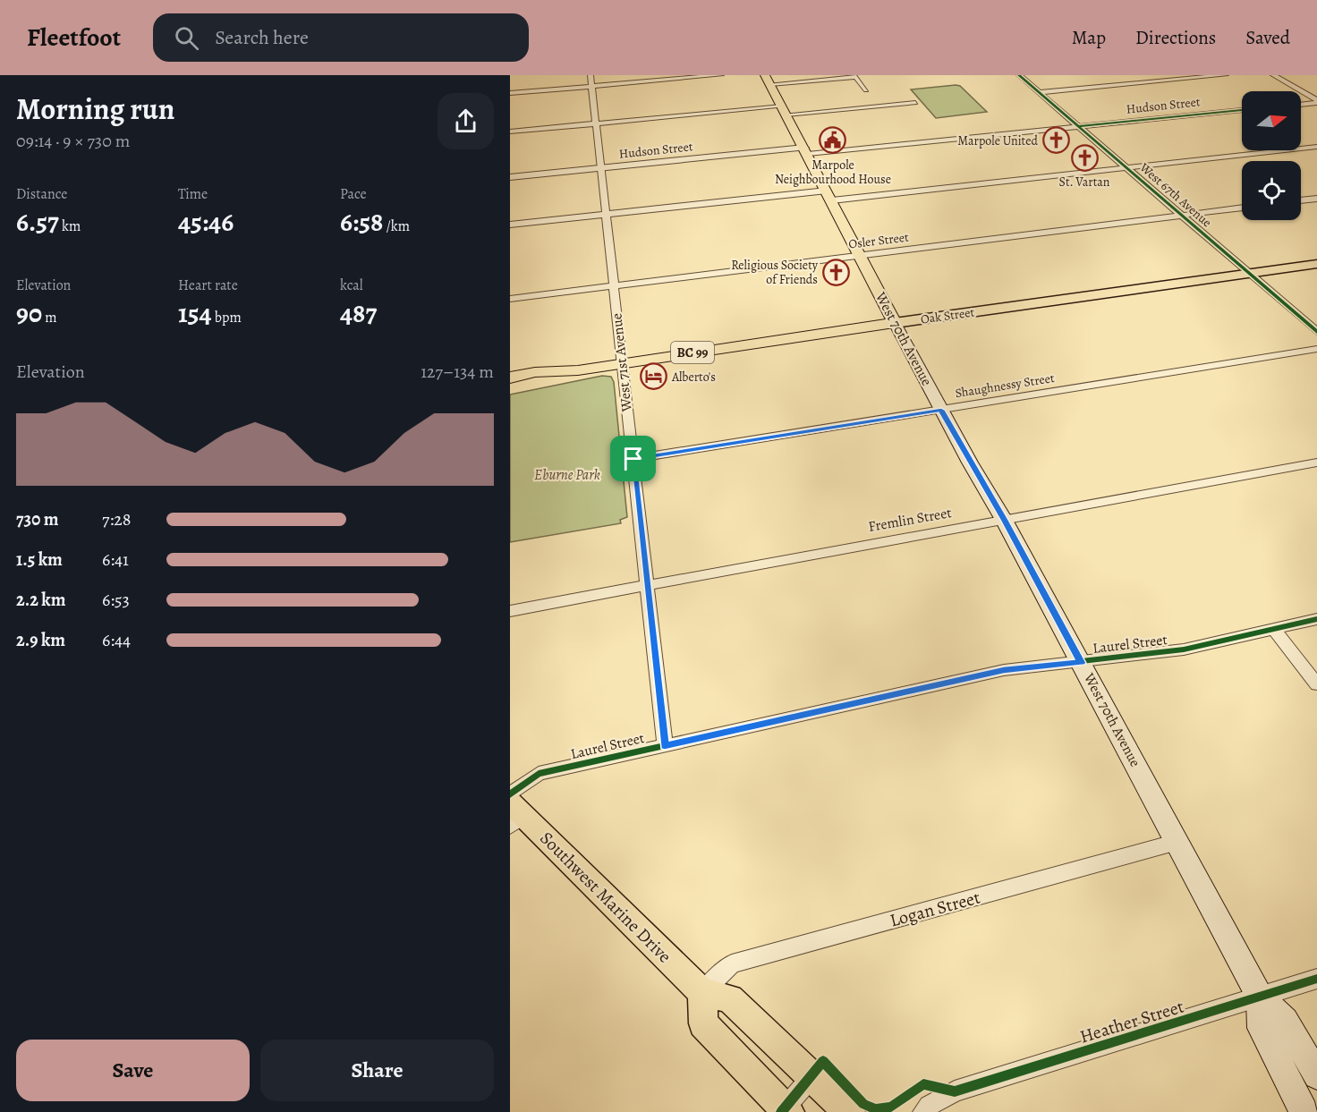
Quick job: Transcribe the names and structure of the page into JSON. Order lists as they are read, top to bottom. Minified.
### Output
{"streets":{"highway":["Oak Street","West 70th Avenue","BC 99"],"main road":["Southwest Marine Drive"],"street":["Hudson Street","West 67th Avenue","Osler Street","West 71st Avenue","Shaughnessy Street","Fremlin Street","Laurel Street","Logan Street","Heather Street"]},"crossings":[["Hudson Street","West 67th Avenue"],["Hudson Street","West 70th Avenue"],["Hudson Street","West 71st Avenue"],["West 67th Avenue","Osler Street"],["West 67th Avenue","Oak Street"],["Osler Street","West 70th Avenue"],["Osler Street","West 71st Avenue"],["Oak Street","West 70th Avenue"],["Oak Street","West 71st Avenue"],["West 70th Avenue","Shaughnessy Street"],["West 70th Avenue","Fremlin Street"],["West 70th Avenue","Laurel Street"],["West 70th Avenue","Logan Street"],["West 70th Avenue","Heather Street"],["West 71st Avenue","Shaughnessy Street"],["West 71st Avenue","Fremlin Street"],["West 71st Avenue","Laurel Street"],["Laurel Street","Southwest Marine Drive"],["Southwest Marine Drive","Logan Street"]],"parks":["Eburne Park"],"places":{"public building":["Marpole Neighbourhood House"],"church":["Marpole United","St. Vartan","Religious Society of Friends"],"hotel":["Alberto's"]},"north":"right","page":{"header":"Fleetfoot","search":"Search here","nav":["Map","Directions","Saved"],"heading":["Morning run","09:14 · 9 × 730 m"],"stats":[["Distance","6.57 km"],["Time","45:46"],["Pace","6:58 /km"],["Elevation","90 m"],["Heart rate","154 bpm"],["kcal","487"]],"chart":["Elevation","127–134 m"],"list":[{"name":"730 m","note":"7:28"},{"name":"1.5 km","note":"6:41"},{"name":"2.2 km","note":"6:53"},{"name":"2.9 km","note":"6:44"}],"buttons":["Save","Share"]}}
